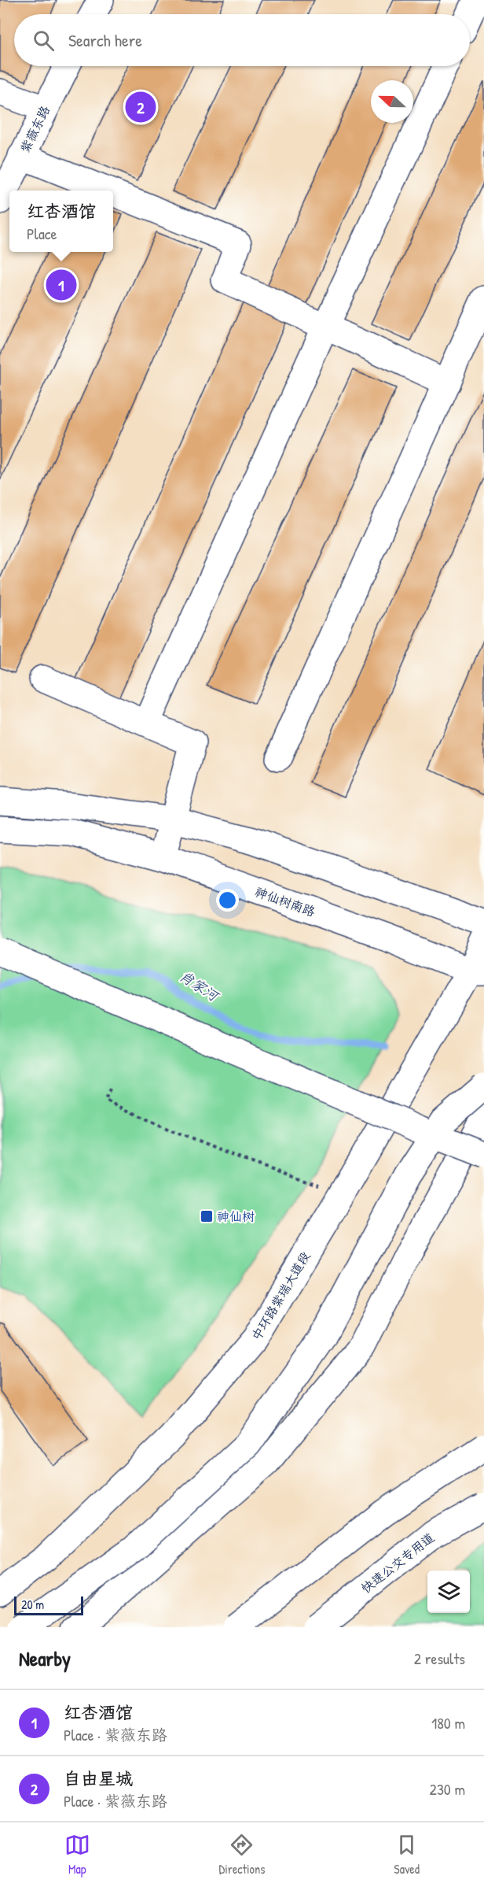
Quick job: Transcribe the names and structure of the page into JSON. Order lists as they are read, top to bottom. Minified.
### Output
{"streets":{"main road":["紫薇东路","神仙树南路","中环路紫瑞大道段","快速公交专用道"]},"crossings":[["神仙树南路","中环路紫瑞大道段"]],"water":["肖家河"],"places":{"transit":["神仙树"]},"scale_bar":"20 m","north":"left","page":{"search":"Search here","pins":["2","1"],"popup":["红杏酒馆","Place"],"scale":"20 m","heading":["Nearby","2 results"],"list":[{"mark":"1","name":"红杏酒馆","note":"Place · 紫薇东路","value":"180 m"},{"mark":"2","name":"自由星城","note":"Place · 紫薇东路","value":"230 m"}],"nav":["Map","Directions","Saved"]}}
